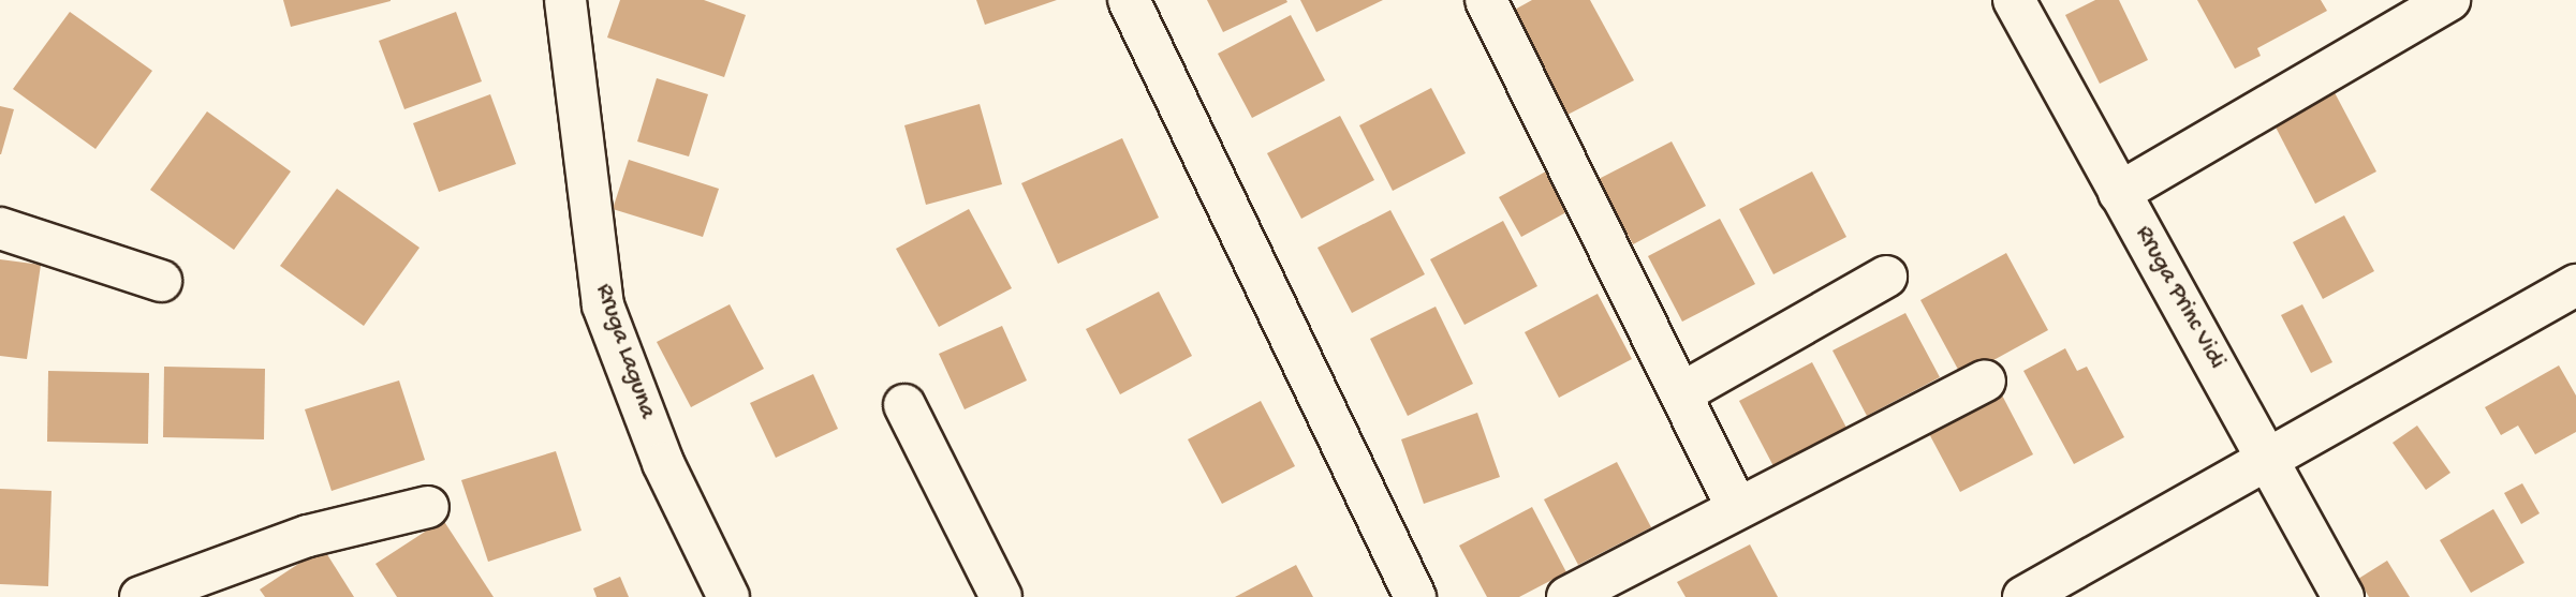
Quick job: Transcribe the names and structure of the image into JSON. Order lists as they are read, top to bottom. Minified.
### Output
{"streets":{"street":["Rruga Princ Vidi","Rruga Laguna"]}}
